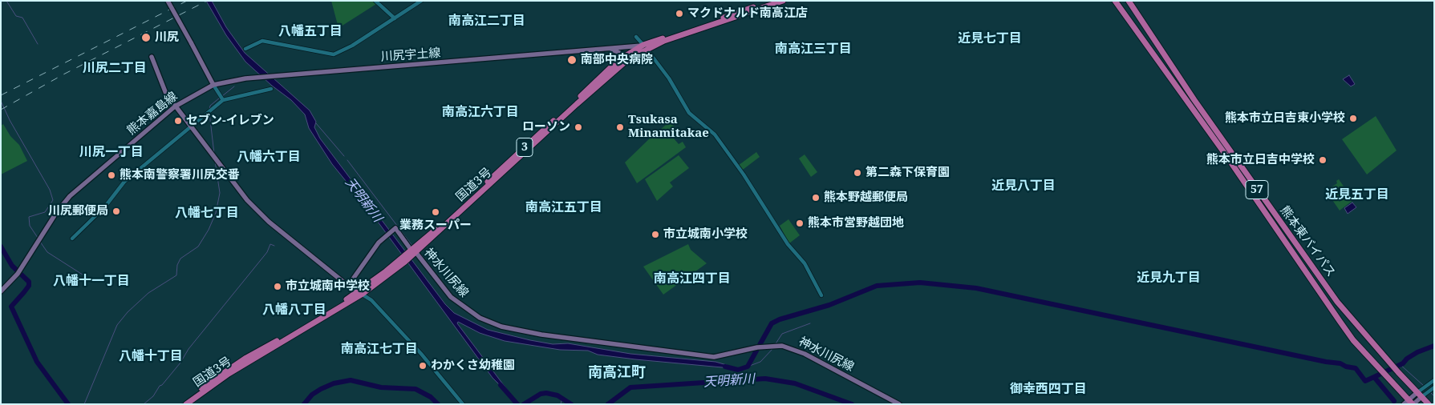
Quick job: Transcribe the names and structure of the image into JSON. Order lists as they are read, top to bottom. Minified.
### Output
{"streets":{"highway":["3","国道3号","57","熊本東バイパス"],"main road":["川尻宇土線","熊本嘉島線","神水川尻線"]},"crossings":[["川尻宇土線","熊本嘉島線"],["川尻宇土線","国道3号"],["国道3号","神水川尻線"]],"districts":["南高江二丁目","八幡五丁目","近見七丁目","南高江三丁目","川尻二丁目","南高江六丁目","川尻一丁目","八幡六丁目","近見八丁目","近見五丁目","南高江五丁目","八幡七丁目","近見九丁目","南高江四丁目","八幡十一丁目","八幡八丁目","南高江七丁目","八幡十丁目","南高江町","御幸西四丁目"],"water":["天明新川"],"places":["マクドナルド南高江店","川尻","南部中央病院","熊本市立日吉東小学校","セブン-イレブン","ローソン","Tsukasa Minamitakae","熊本市立日吉中学校","第二森下保育園","熊本南警察署川尻交番","熊本野越郵便局","川尻郵便局","業務スーパー","熊本市営野越団地","市立城南小学校","市立城南中学校","わかくさ幼稚園"]}
